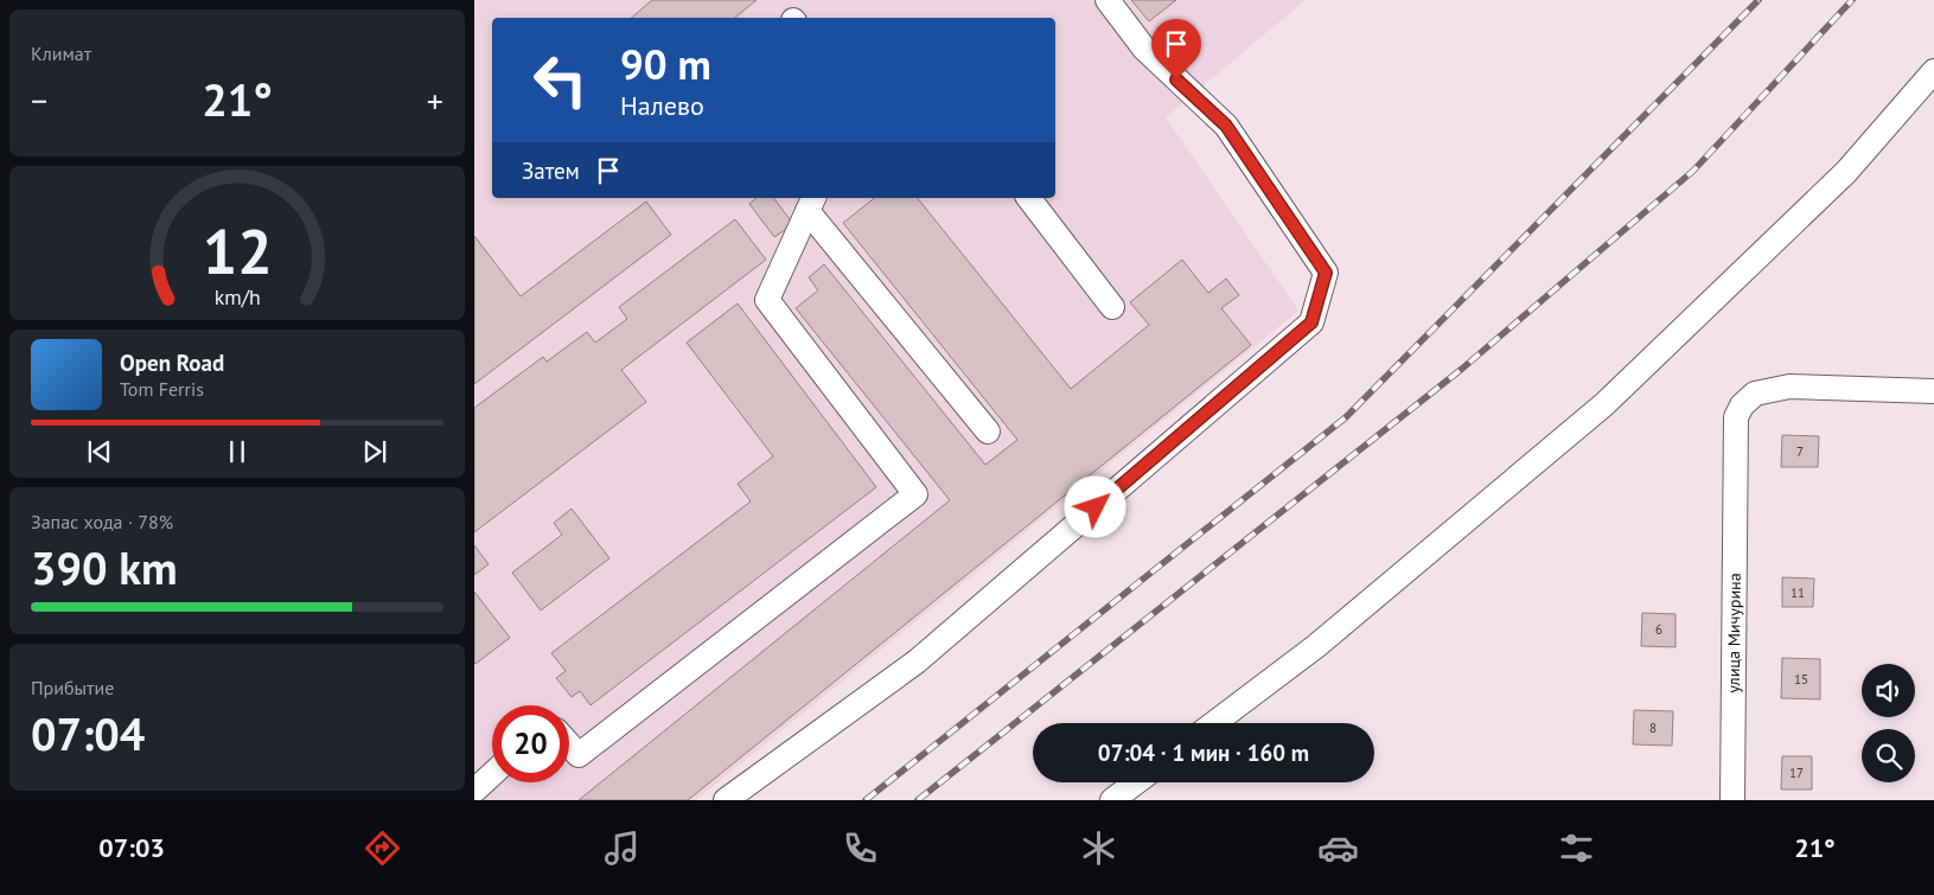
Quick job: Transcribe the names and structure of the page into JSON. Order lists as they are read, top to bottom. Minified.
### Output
{"streets":{"street":["улица Мичурина"]},"house_numbers":["7","11","6","15","8","17"],"page":{"tile":["Климат",["Запас хода · 78%","390 km"],["Прибытие","07:04"]],"turn":["90 m","Налево"],"heat":["−","21°","+"],"then":"Затем","song":["Open Road","Tom Ferris"],"limit":"20","trip":"07:04 · 1 мин · 160 m","tabs":["07:03","21°"],"gauge":["12","km/h"]}}
